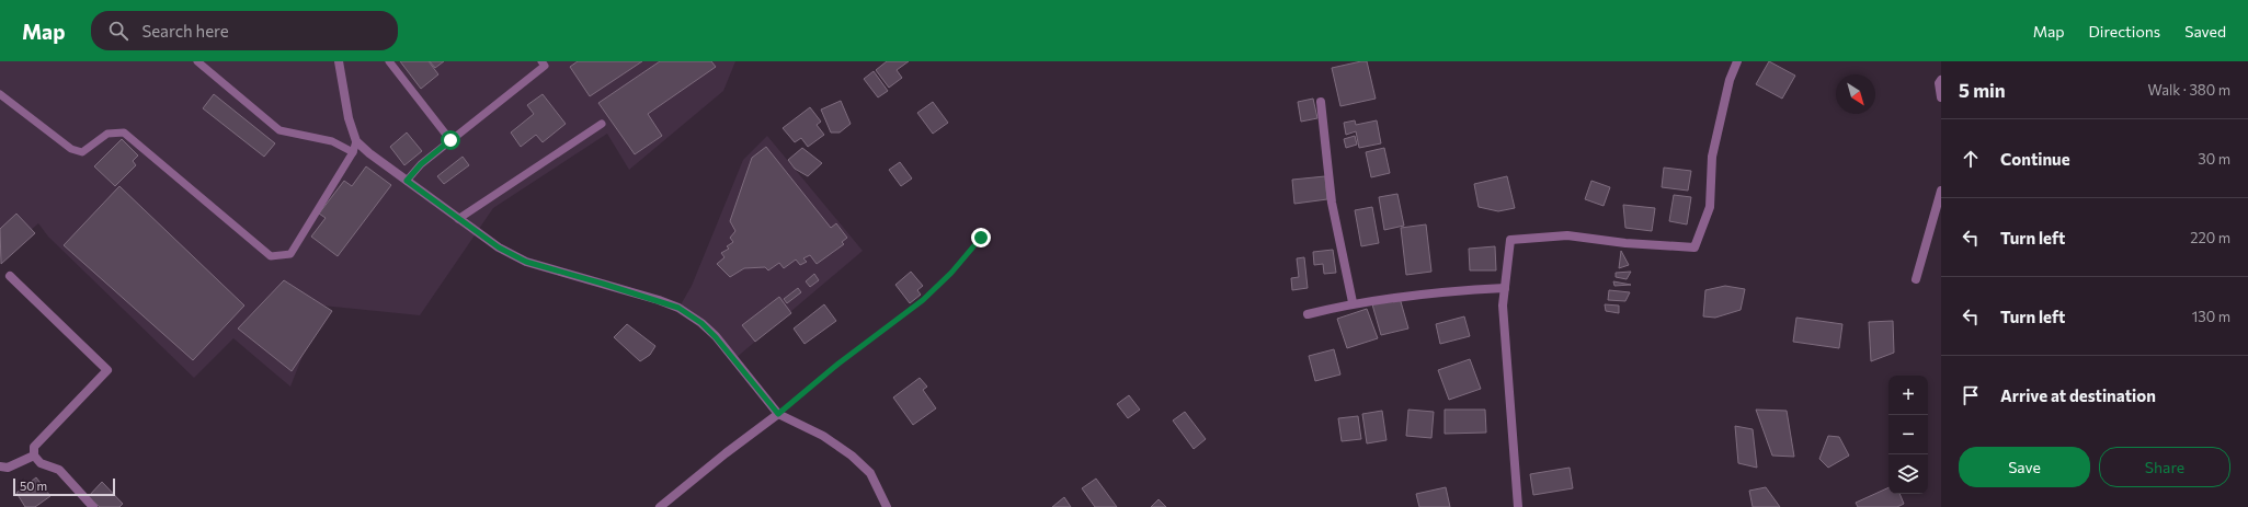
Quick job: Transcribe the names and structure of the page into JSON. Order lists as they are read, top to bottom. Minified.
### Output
{"scale_bar":"50 m","north":"bottom right","page":{"header":"Map","search":"Search here","nav":["Map","Directions","Saved"],"heading":["5 min","Walk · 380 m"],"list":[["Continue","30 m"],["Turn left","220 m"],["Turn left","130 m"],"Arrive at destination"],"map_buttons":["+","−"],"buttons":["Save","Share"],"scale":"50 m"}}
